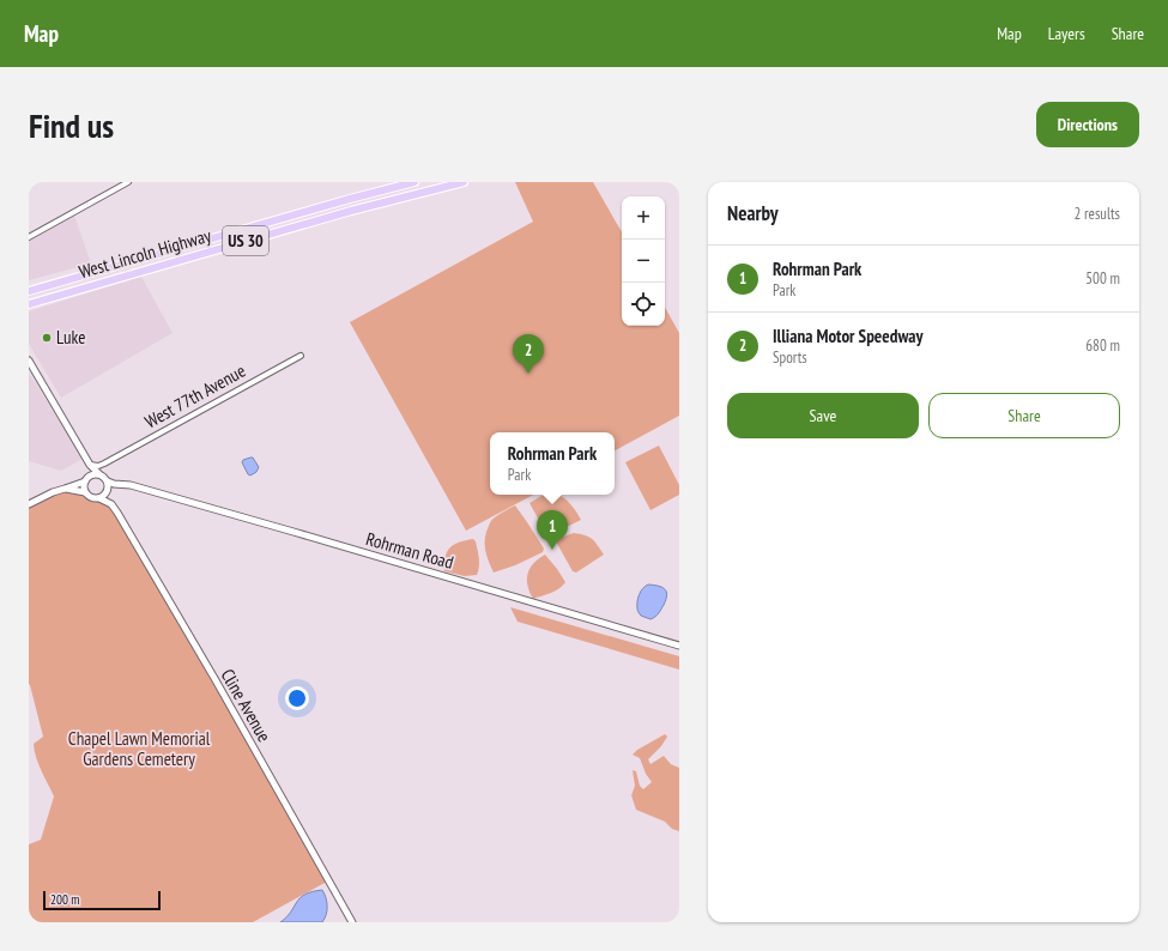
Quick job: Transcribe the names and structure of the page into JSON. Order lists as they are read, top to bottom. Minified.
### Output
{"streets":{"main road":["US 30","West Lincoln Highway"],"street":["West 77th Avenue","Rohrman Road","Cline Avenue"]},"crossings":[["Rohrman Road","Cline Avenue"]],"parks":["Chapel Lawn Memorial Gardens Cemetery"],"places":["Luke"],"scale_bar":"200 m","page":{"header":"Map","nav":["Map","Layers","Share"],"buttons":["Directions",["Save","Share"]],"title":"Find us","heading":["Nearby","2 results"],"map_buttons":["+","−"],"list":[{"mark":"1","name":"Rohrman Park","note":"Park","value":"500 m"},{"mark":"2","name":"Illiana Motor Speedway","note":"Sports","value":"680 m"}],"pins":["2","1"],"popup":["Rohrman Park","Park"],"scale":"200 m"}}
